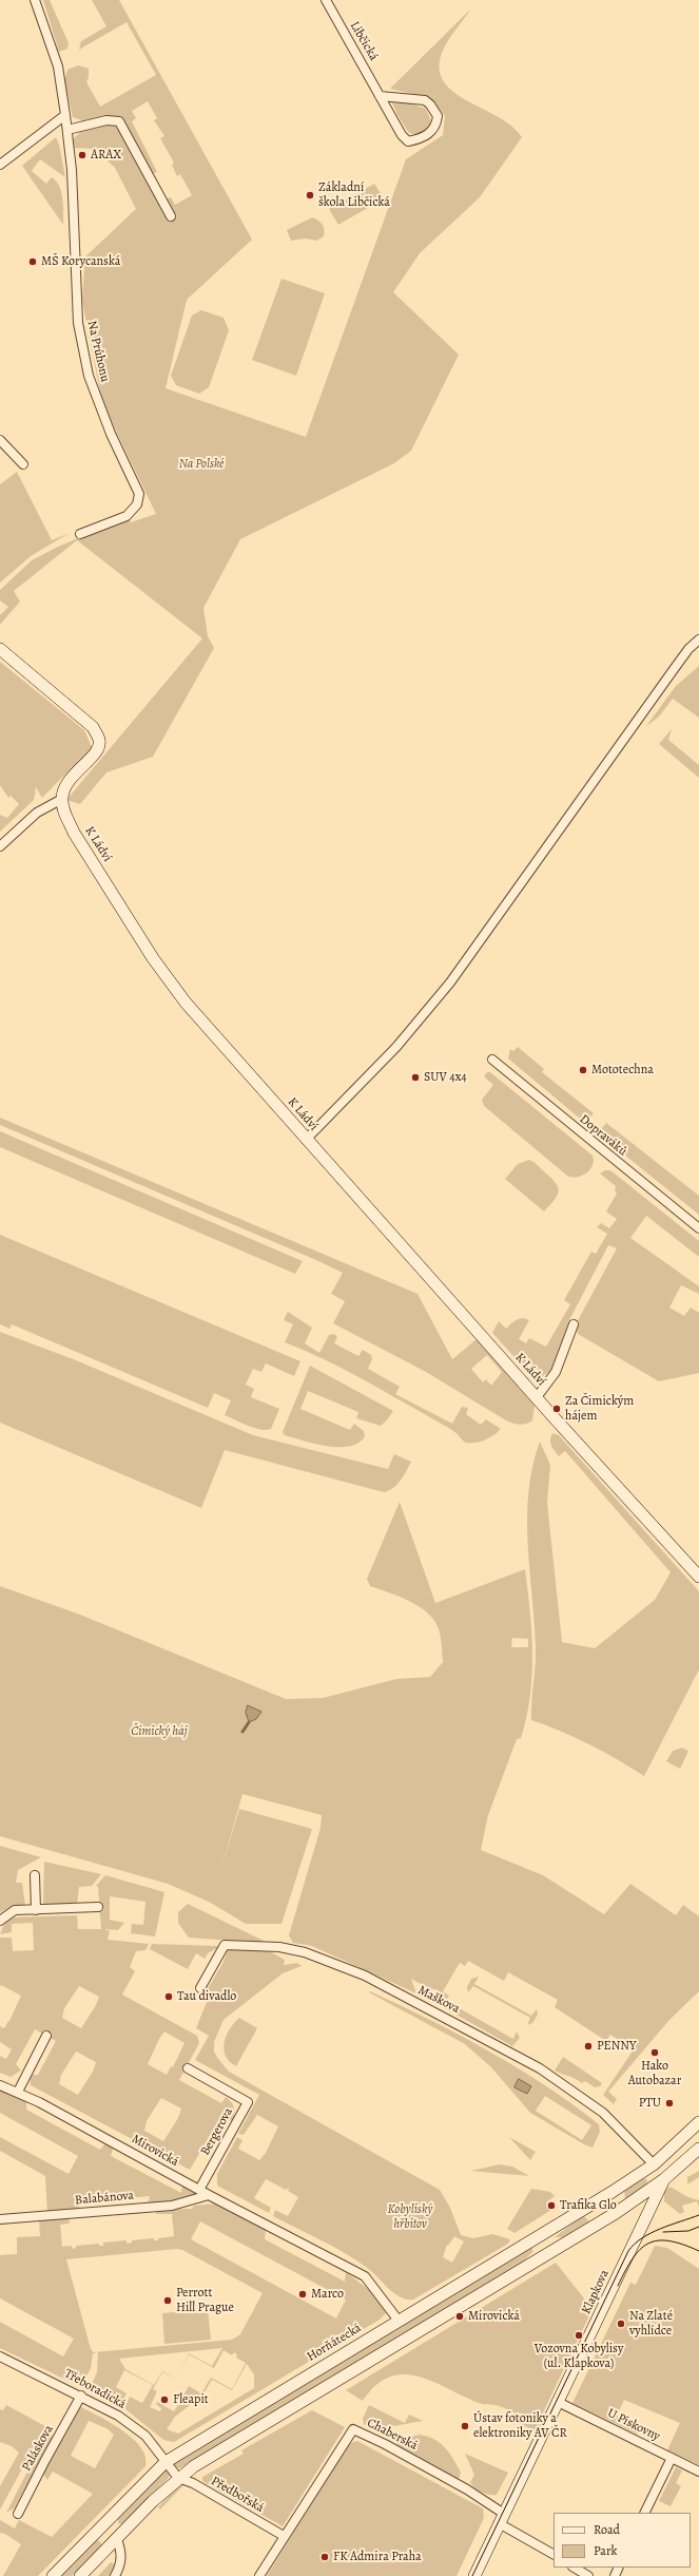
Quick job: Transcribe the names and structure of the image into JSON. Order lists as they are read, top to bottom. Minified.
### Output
{"streets":{"street":["Libčická","Na Průhonu","K Ládví","Dopraváků","Maškova","Bergerova","Mirovická","Balabánova","Klapkova","Horňátecká","Třeboradická","U Pískovny","Chaberská","Paláskova","Předbořská"]},"crossings":[["Maškova","Horňátecká"],["Bergerova","Mirovická"],["Mirovická","Balabánova"],["Mirovická","Horňátecká"],["Klapkova","U Pískovny"],["Klapkova","Chaberská"],["Horňátecká","Třeboradická"],["Třeboradická","Paláskova"],["Třeboradická","Předbořská"],["Chaberská","Předbořská"]],"parks":["Na Polské","Čimický háj","Kobyliský hřbitov"],"places":["ARAX","Základní škola Libčická","MŠ Korycanská","Mototechna","SUV 4x4","Za Čimickým hájem","Tau divadlo","PENNY","Hako Autobazar","PTU","Trafika Glo","Marco","Perrott Hill Prague","Mirovická","Na Zlaté vyhlídce","Vozovna Kobylisy (ul. Klapkova)","Fleapit","Ústav fotoniky a elektroniky AV ČR","FK Admira Praha"],"legend":["Road","Park"]}
